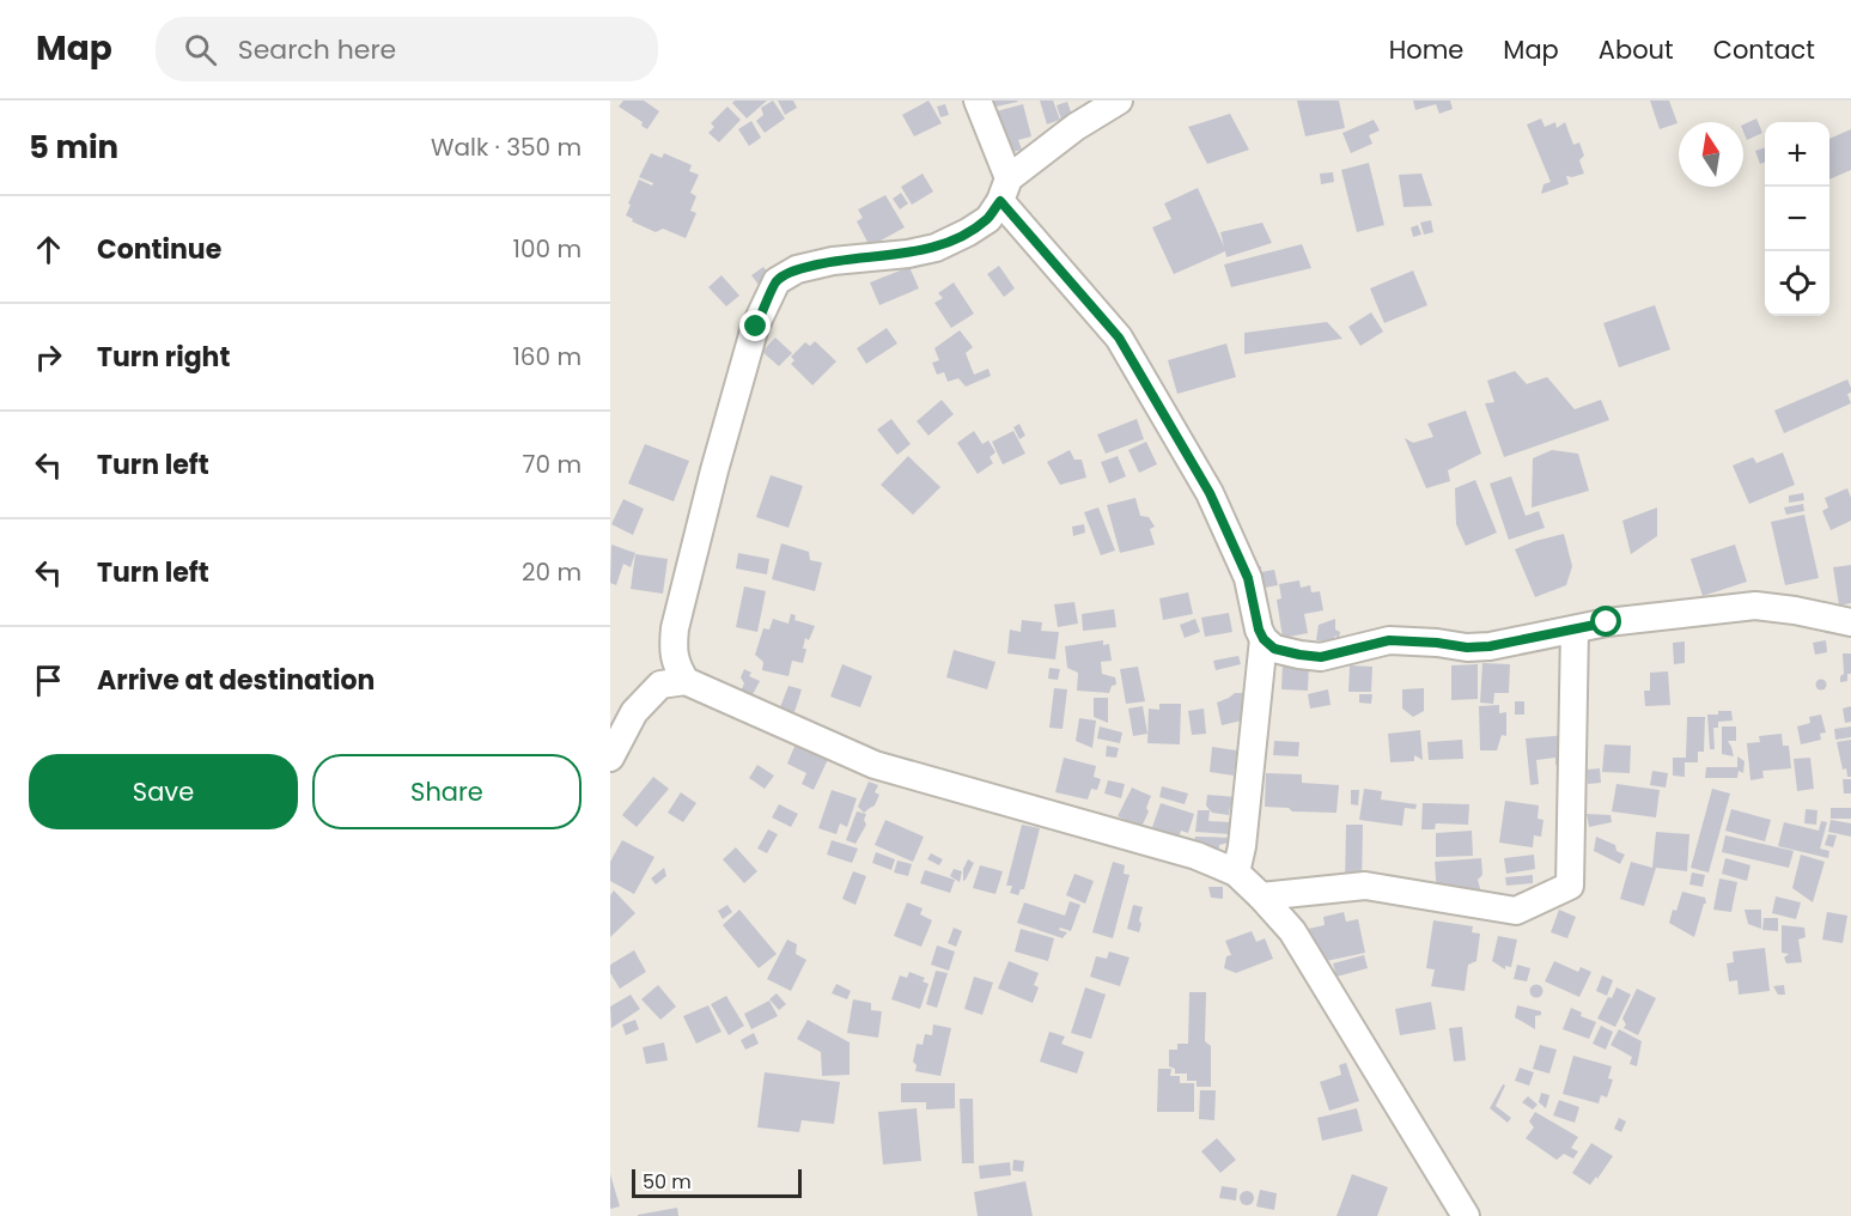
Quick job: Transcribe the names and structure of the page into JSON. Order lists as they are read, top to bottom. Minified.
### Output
{"scale_bar":"50 m","north":"top","page":{"header":"Map","search":"Search here","nav":["Home","Map","About","Contact"],"heading":["5 min","Walk · 350 m"],"map_buttons":["+","−"],"list":[["Continue","100 m"],["Turn right","160 m"],["Turn left","70 m"],["Turn left","20 m"],"Arrive at destination"],"buttons":["Save","Share"],"scale":"50 m"}}
